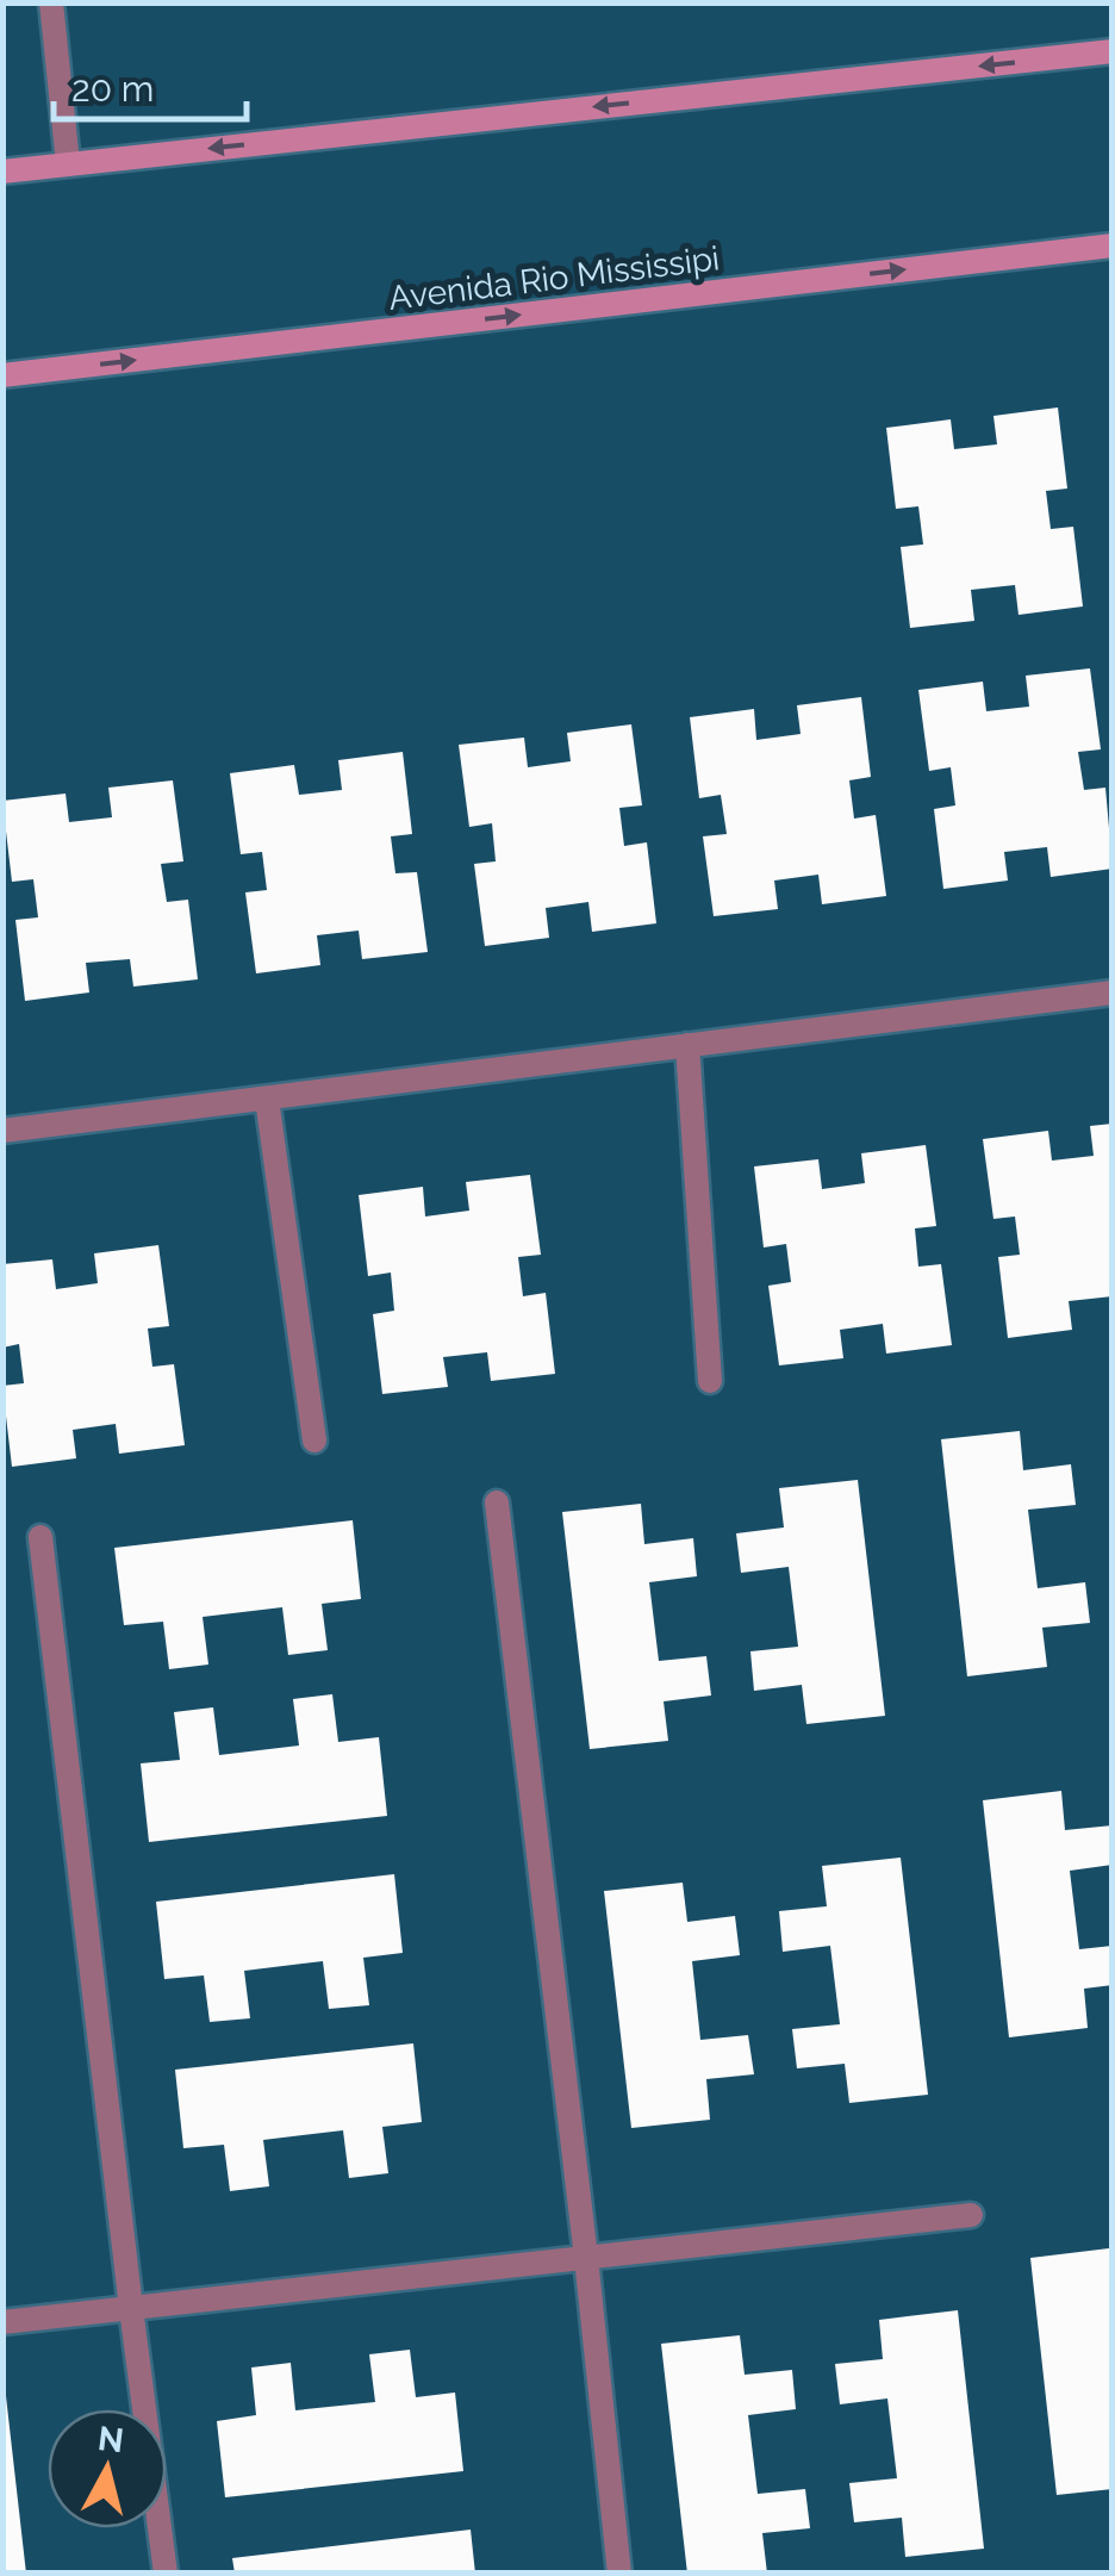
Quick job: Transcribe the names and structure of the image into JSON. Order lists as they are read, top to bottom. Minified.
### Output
{"streets":{"main road":["Avenida Rio Mississipi"]},"scale_bar":"20 m","north":"top"}
